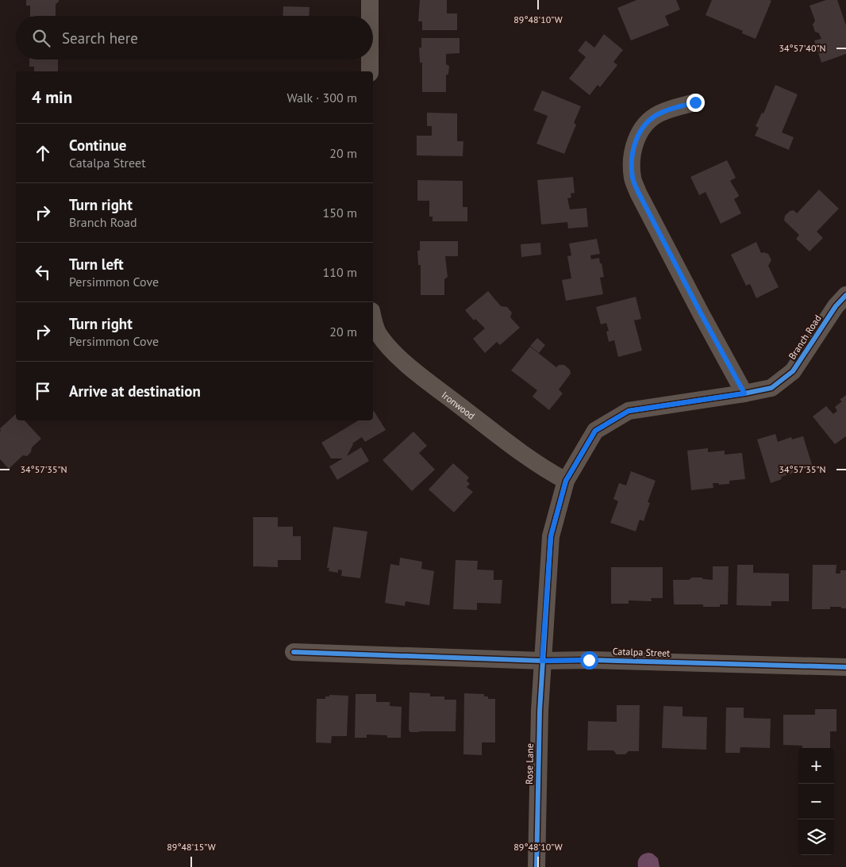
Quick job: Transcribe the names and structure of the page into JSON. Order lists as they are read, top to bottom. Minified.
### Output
{"streets":{"street":["Branch Road","Ironwood","Catalpa Street","Rose Lane"]},"crossings":[["Branch Road","Ironwood"],["Branch Road","Catalpa Street"],["Branch Road","Rose Lane"],["Catalpa Street","Rose Lane"]],"page":{"search":"Search here","heading":["4 min","Walk · 300 m"],"list":[["Continue","Catalpa Street","20 m"],["Turn right","Branch Road","150 m"],["Turn left","Persimmon Cove","110 m"],["Turn right","Persimmon Cove","20 m"],"Arrive at destination"],"map_buttons":["+","−"]},"coordinates":["89°48'10\"W","34°57'40\"N","34°57'35\"N","89°48'15\"W"]}
